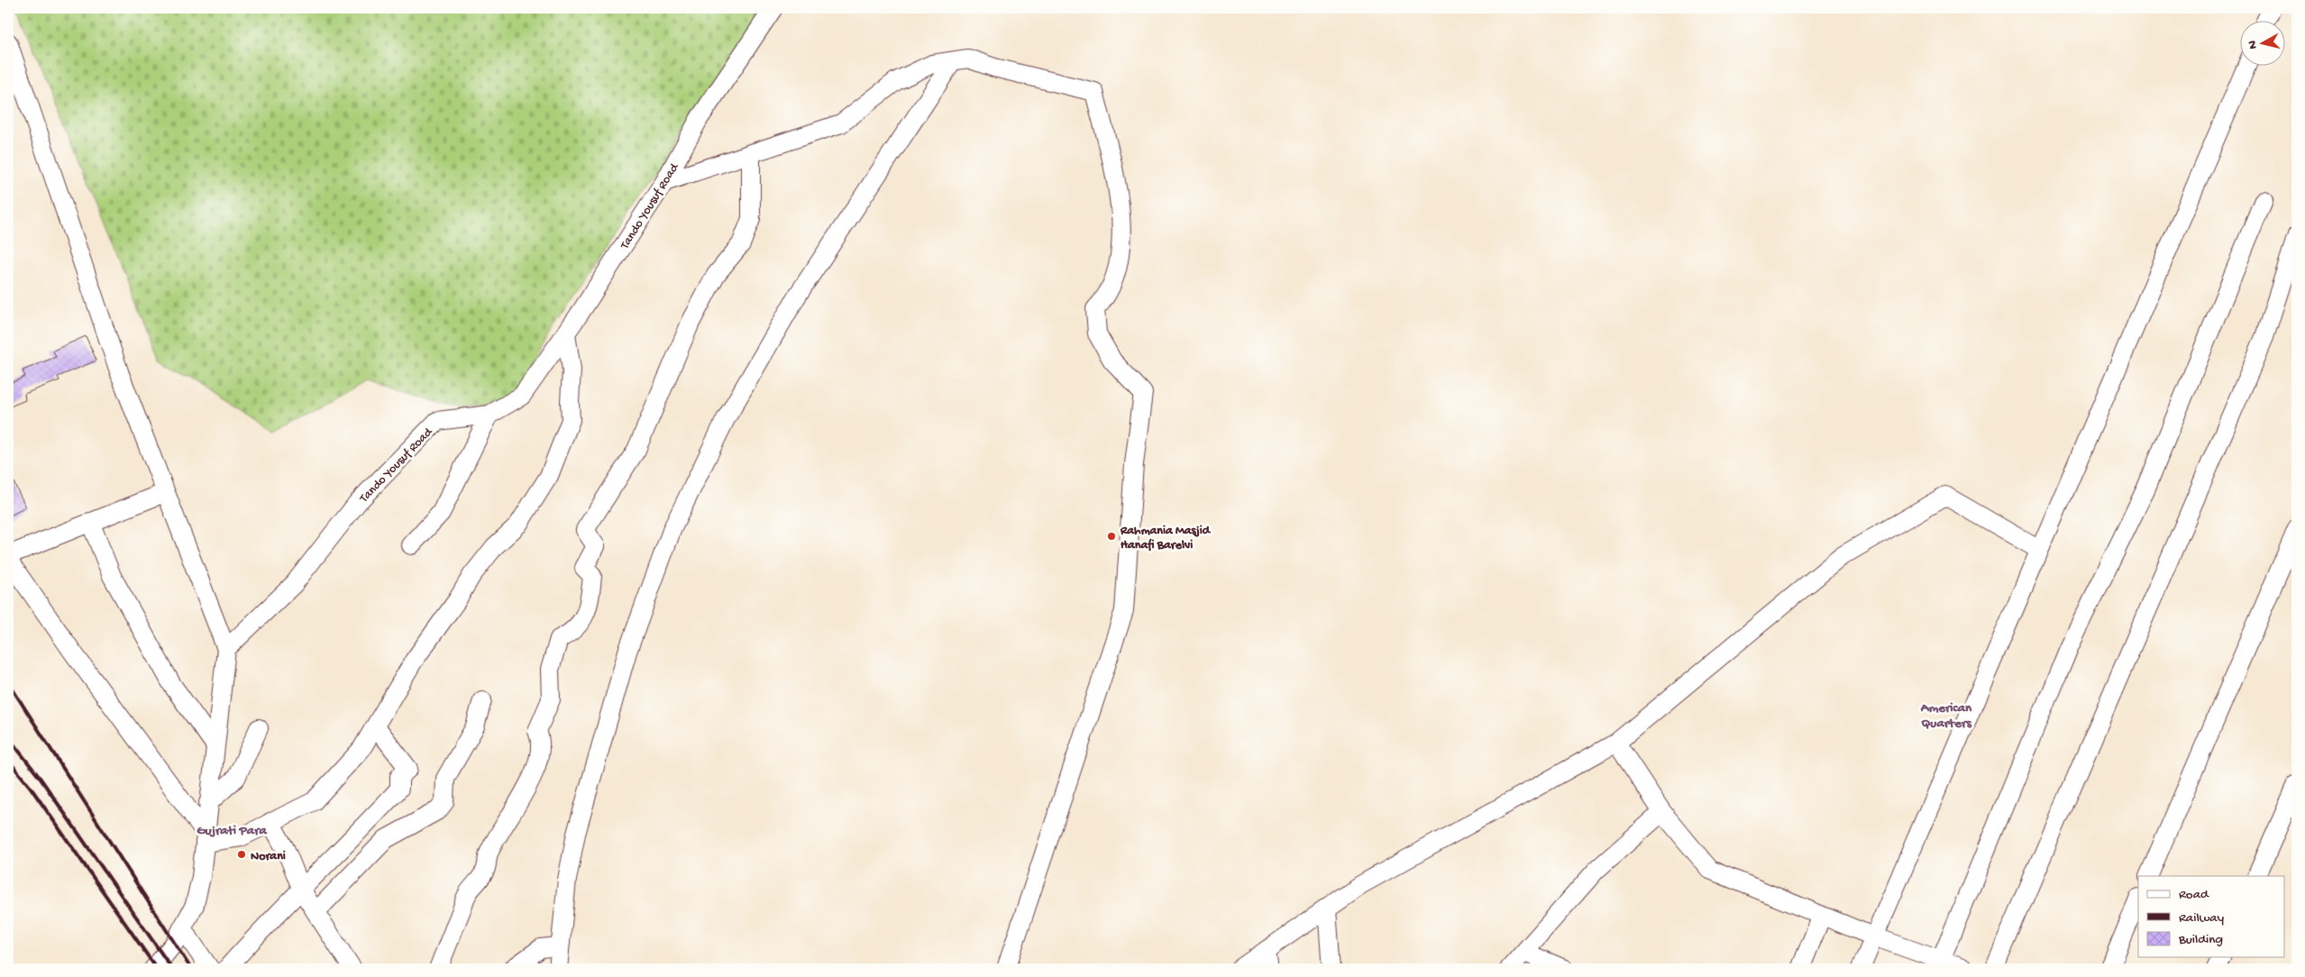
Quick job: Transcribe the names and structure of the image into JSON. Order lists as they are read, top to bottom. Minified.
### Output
{"streets":{"street":["Tando Yousuf Road"]},"districts":["American Quarters","Gujrati Para"],"places":["Rahmania Masjid Hanafi Barelvi","Norani"],"legend":["Road","Railway","Building"],"north":"left"}
